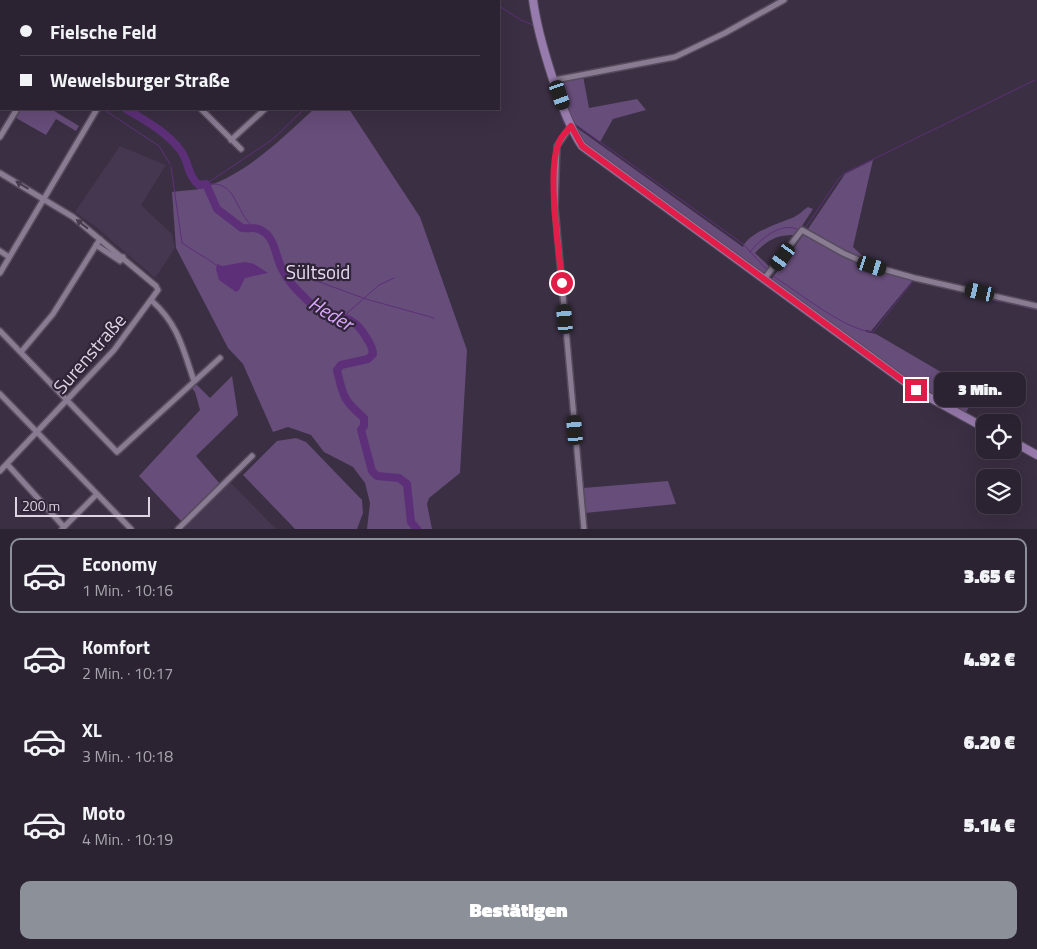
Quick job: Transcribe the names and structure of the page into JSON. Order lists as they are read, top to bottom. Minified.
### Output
{"streets":{"street":["Surenstraße"]},"water":["Heder"],"parks":["Sültsoid"],"scale_bar":"200 m","page":{"banner":["Fielsche Feld","Wewelsburger Straße"],"bubble":"3 Min.","scale":"200 m","list":[{"name":"Economy","note":"1 Min. · 10:16","value":"3.65 €"},{"name":"Komfort","note":"2 Min. · 10:17","value":"4.92 €"},{"name":"XL","note":"3 Min. · 10:18","value":"6.20 €"},{"name":"Moto","note":"4 Min. · 10:19","value":"5.14 €"}],"buttons":"Bestätigen"}}
